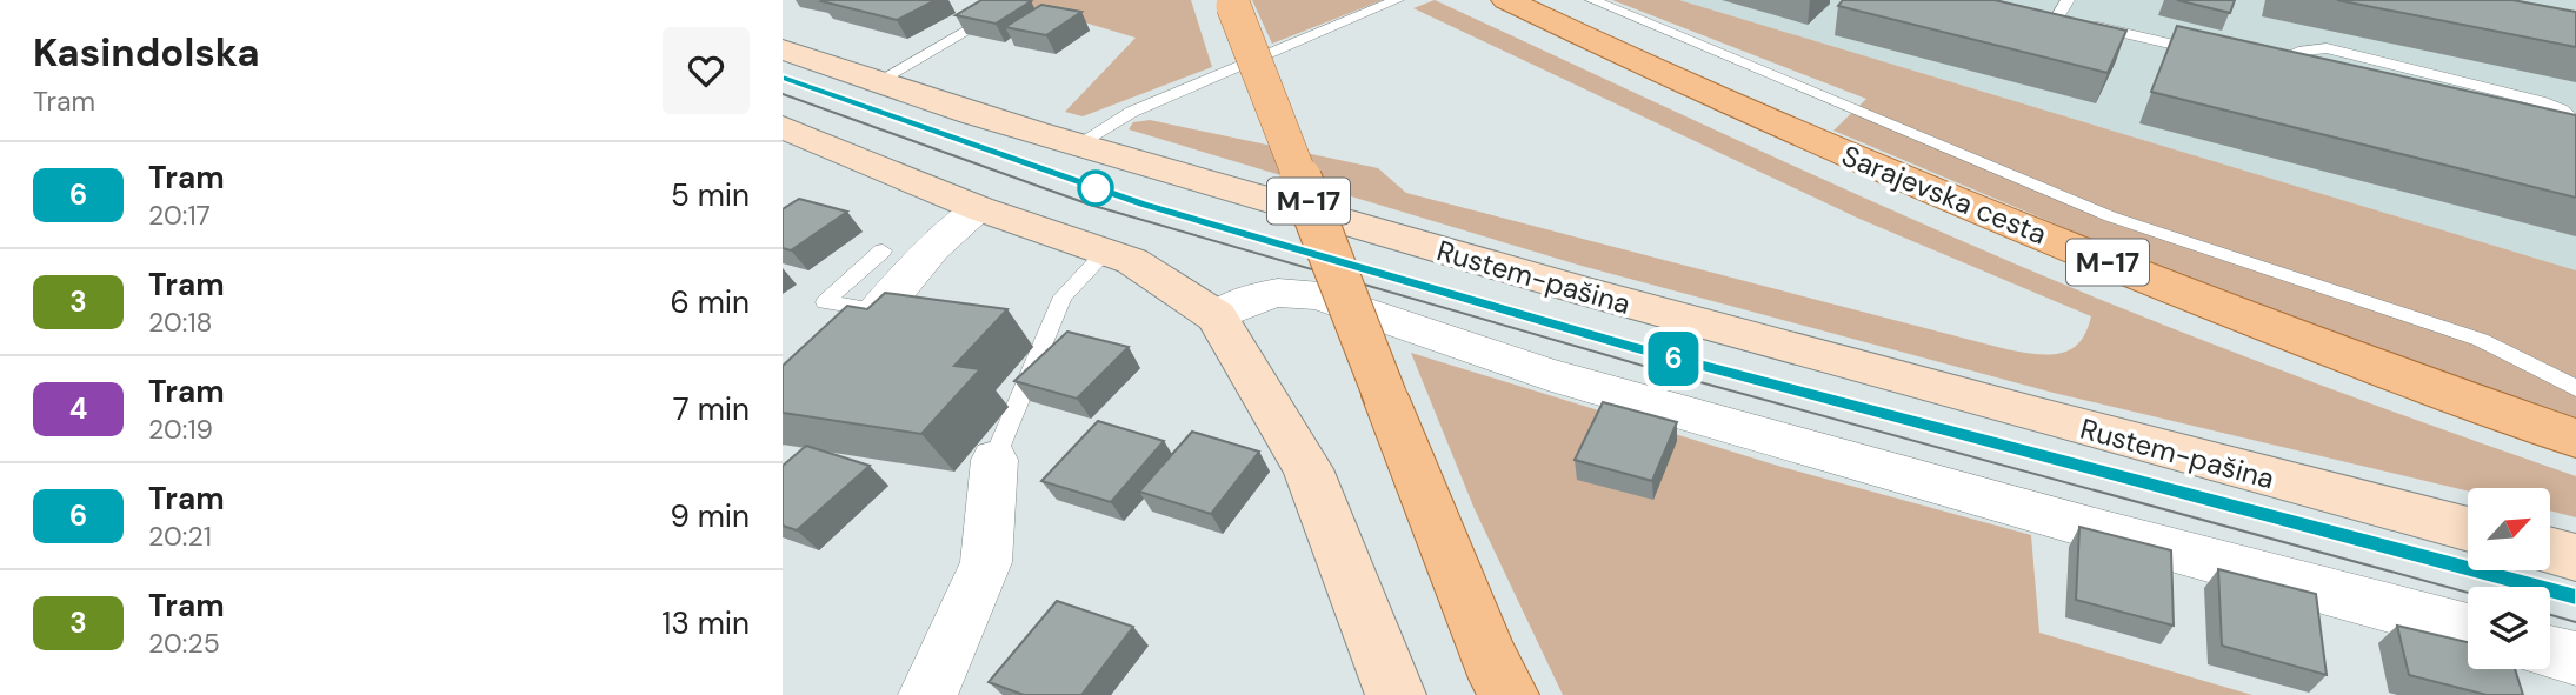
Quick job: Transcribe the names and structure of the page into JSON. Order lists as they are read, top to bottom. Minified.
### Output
{"streets":{"main road":["Sarajevska cesta","M-17","Rustem-pašina"]},"lines":["tram line 6"],"north":"top right","page":{"heading":["Kasindolska","Tram"],"on_map":"6","list":[{"mark":"6","name":"Tram","note":"20:17","value":"5 min"},{"mark":"3","name":"Tram","note":"20:18","value":"6 min"},{"mark":"4","name":"Tram","note":"20:19","value":"7 min"},{"mark":"6","name":"Tram","note":"20:21","value":"9 min"},{"mark":"3","name":"Tram","note":"20:25","value":"13 min"}]}}
